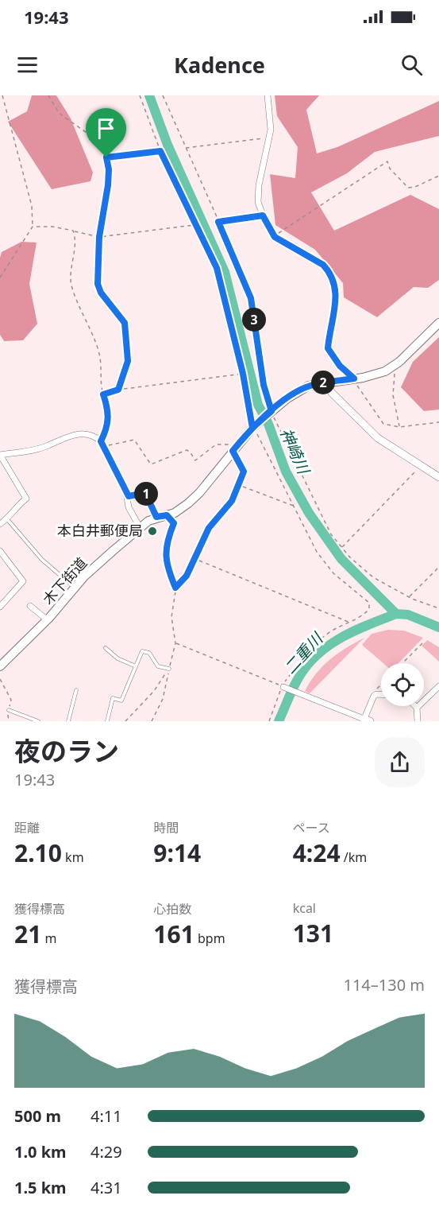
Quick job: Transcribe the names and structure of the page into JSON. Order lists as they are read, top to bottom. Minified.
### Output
{"streets":{"main road":["木下街道"]},"water":["神崎川","二重川"],"places":["本白井郵便局"],"page":{"status":"19:43","header":"Kadence","pins":["3","2","1"],"heading":["夜のラン","19:43"],"stats":[["距離","2.10 km"],["時間","9:14"],["ペース","4:24 /km"],["獲得標高","21 m"],["心拍数","161 bpm"],["kcal","131"]],"chart":["獲得標高","114–130 m"],"list":[{"name":"500 m","note":"4:11"},{"name":"1.0 km","note":"4:29"},{"name":"1.5 km","note":"4:31"}]}}
